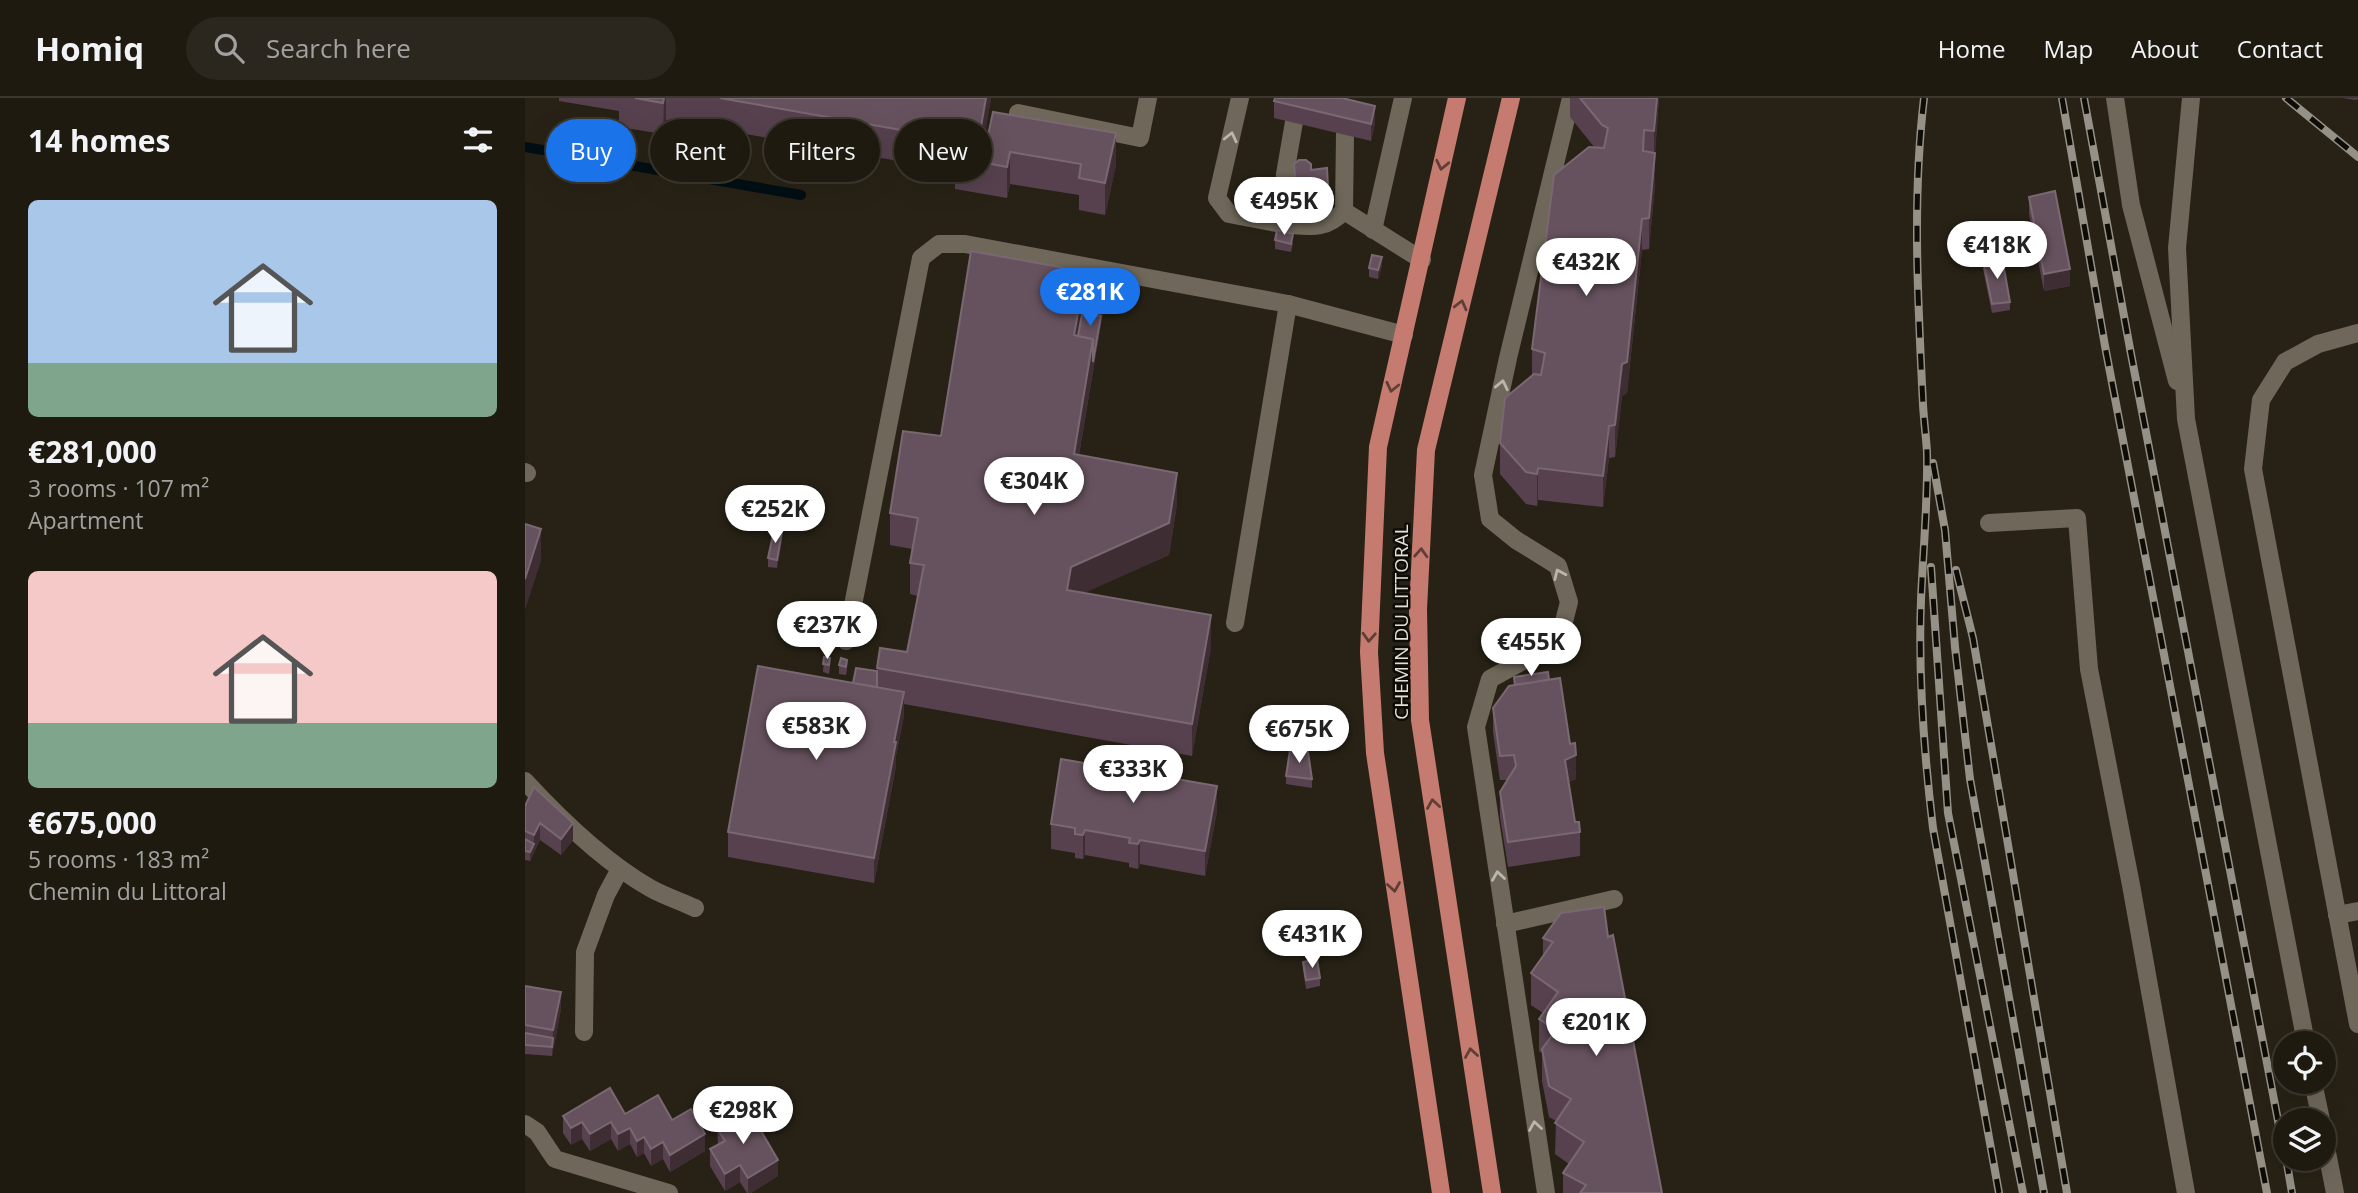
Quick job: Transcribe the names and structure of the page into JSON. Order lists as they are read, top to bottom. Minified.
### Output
{"streets":{"main road":["CHEMIN DU LITTORAL"]},"page":{"header":"Homiq","search":"Search here","nav":["Home","Map","About","Contact"],"heading":"14 homes","chip":["Buy","Rent","Filters","New"],"price":["€495K","€418K","€432K","€281K","€304K","€252K","€237K","€455K","€583K","€675K","€333K","€431K","€201K","€298K"],"list":[{"name":"€281,000","note":"3 rooms · 107 m² · Apartment"},{"name":"€675,000","note":"5 rooms · 183 m² · Chemin du Littoral"}]}}
